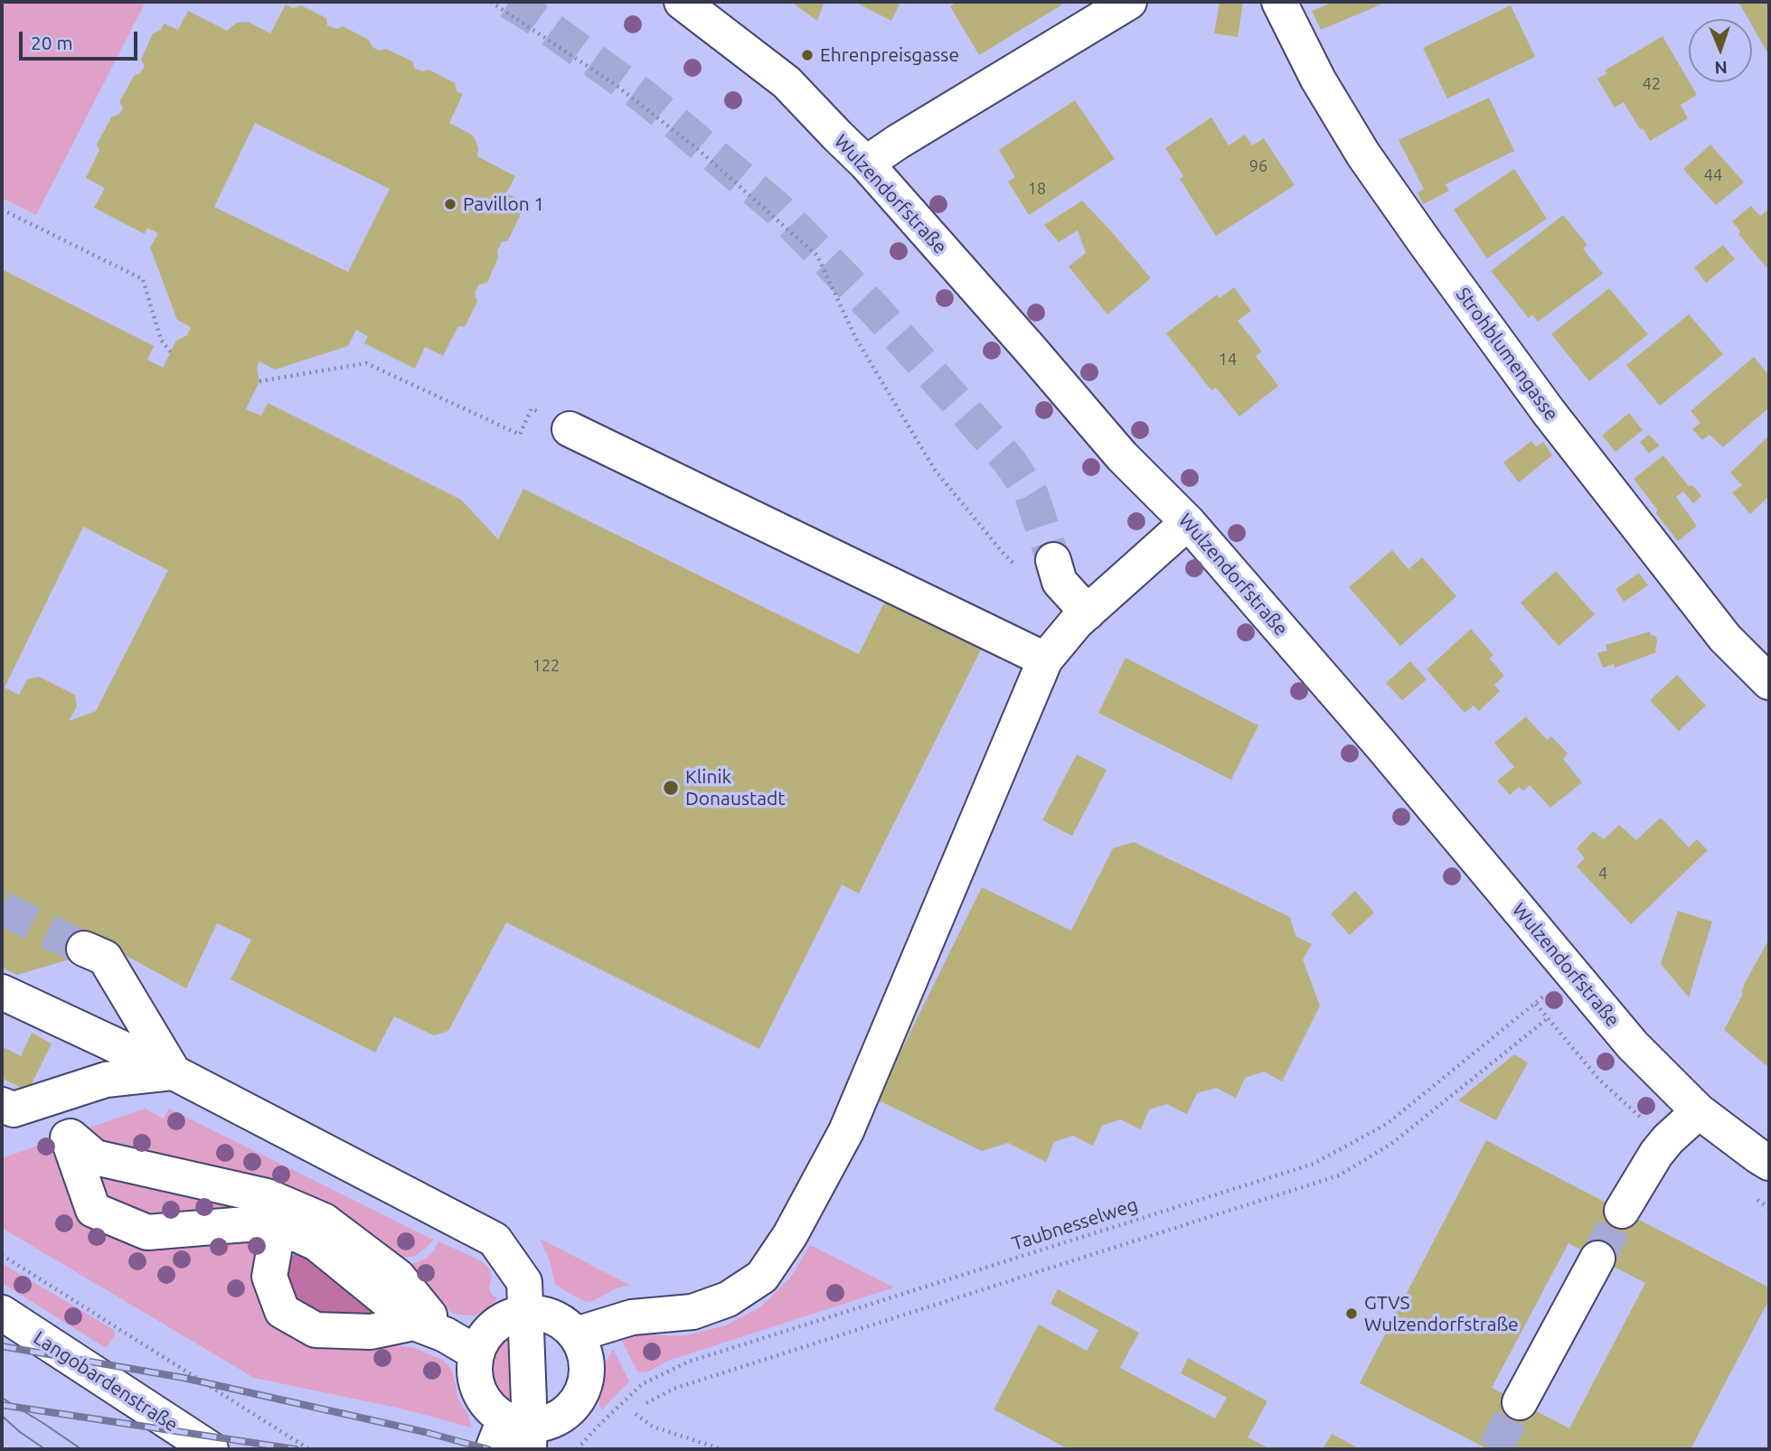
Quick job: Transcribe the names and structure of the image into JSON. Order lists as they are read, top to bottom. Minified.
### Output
{"streets":{"street":["Wulzendorfstraße","Strohblumengasse","Langobardenstraße"],"path":["Taubnesselweg"]},"places":["Ehrenpreisgasse","Pavillon 1","Klinik Donaustadt","GTVS Wulzendorfstraße"],"house_numbers":["42","96","44","18","14","122","4"],"scale_bar":"20 m","north":"bottom"}
